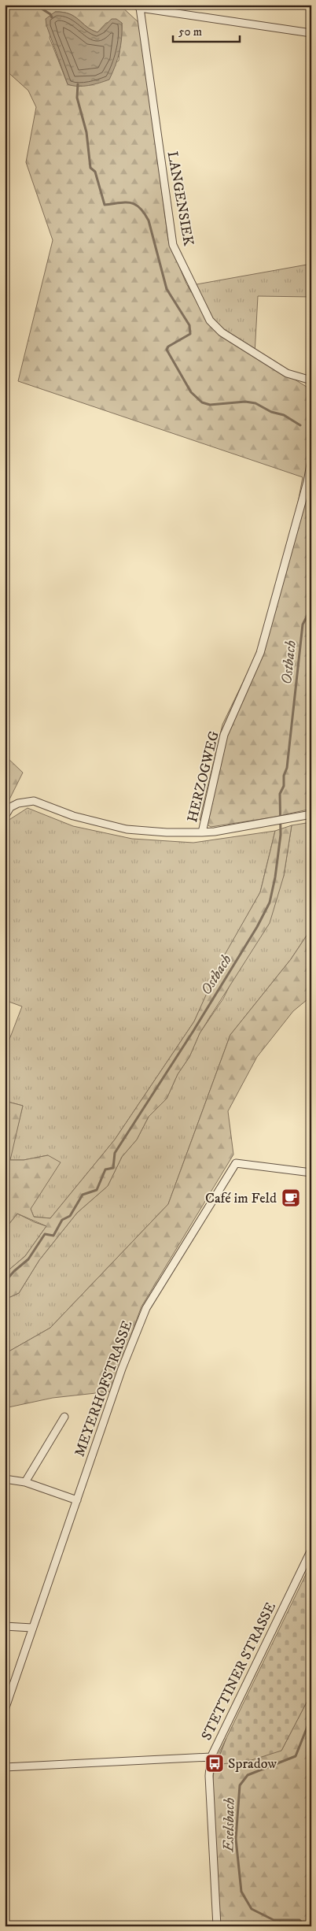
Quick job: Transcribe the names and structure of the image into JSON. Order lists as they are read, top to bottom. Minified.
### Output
{"streets":{"street":["LANGENSIEK","HERZOGWEG","MEYERHOFSTRASSE","STETTINER STRASSE"]},"water":["Ostbach","Eselsbach"],"places":{"cafe":["Café im Feld"],"bus stop":["Spradow"]},"scale_bar":"50 m"}
